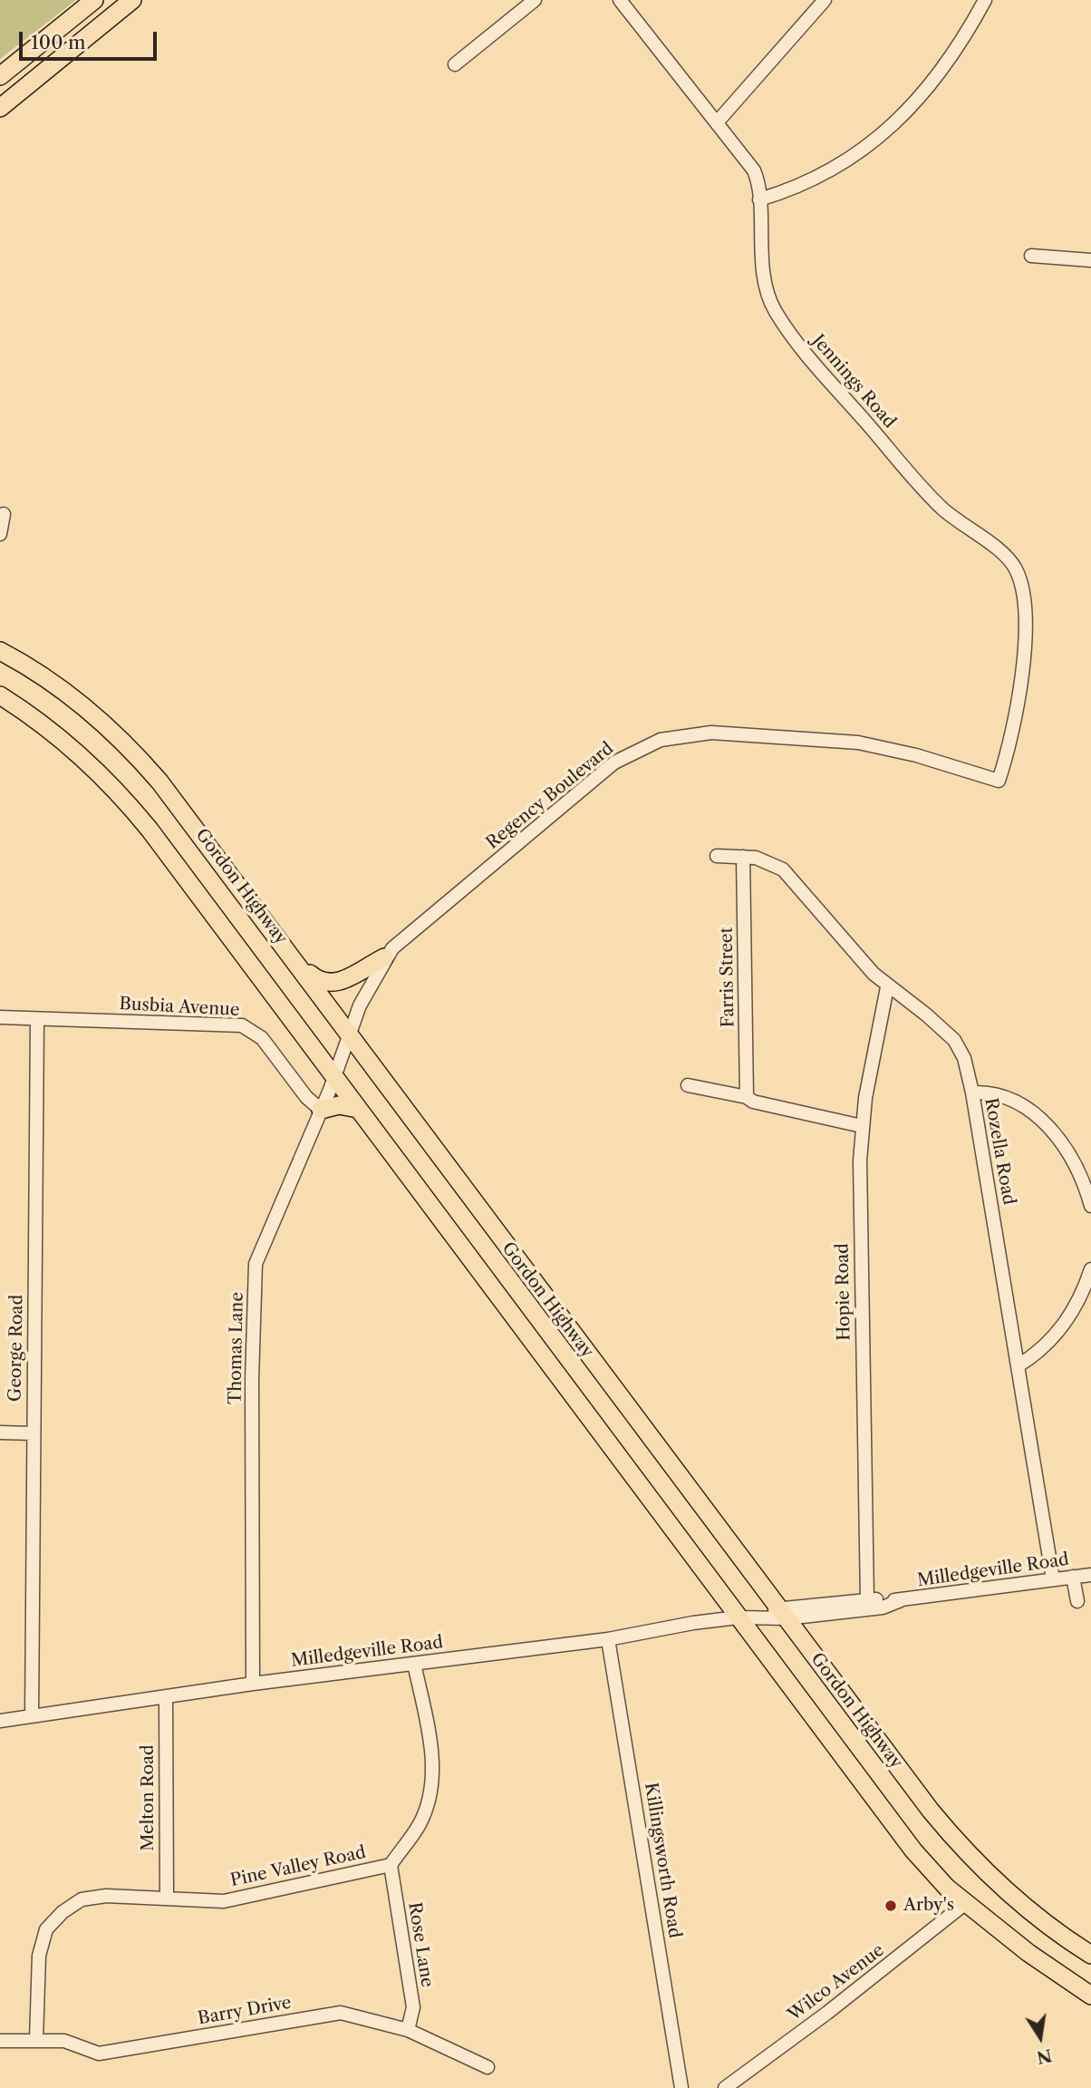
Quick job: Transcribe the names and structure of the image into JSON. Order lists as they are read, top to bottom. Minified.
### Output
{"streets":{"highway":["Gordon Highway"],"street":["Jennings Road","Regency Boulevard","Farris Street","Busbia Avenue","Rozella Road","Hopie Road","George Road","Thomas Lane","Milledgeville Road","Melton Road","Killingsworth Road","Pine Valley Road","Rose Lane","Wilco Avenue","Barry Drive"]},"crossings":[["Jennings Road","Regency Boulevard"],["Regency Boulevard","Gordon Highway"],["Regency Boulevard","Thomas Lane"],["Gordon Highway","Thomas Lane"],["Gordon Highway","Milledgeville Road"],["Farris Street","Rozella Road"],["Busbia Avenue","George Road"],["Busbia Avenue","Thomas Lane"],["Rozella Road","Hopie Road"],["Rozella Road","Milledgeville Road"],["Hopie Road","Milledgeville Road"],["George Road","Milledgeville Road"],["Thomas Lane","Milledgeville Road"],["Milledgeville Road","Melton Road"],["Milledgeville Road","Killingsworth Road"],["Milledgeville Road","Pine Valley Road"],["Melton Road","Pine Valley Road"],["Pine Valley Road","Rose Lane"],["Pine Valley Road","Barry Drive"],["Rose Lane","Barry Drive"]],"places":["Arby's"],"scale_bar":"100 m","north":"bottom"}
